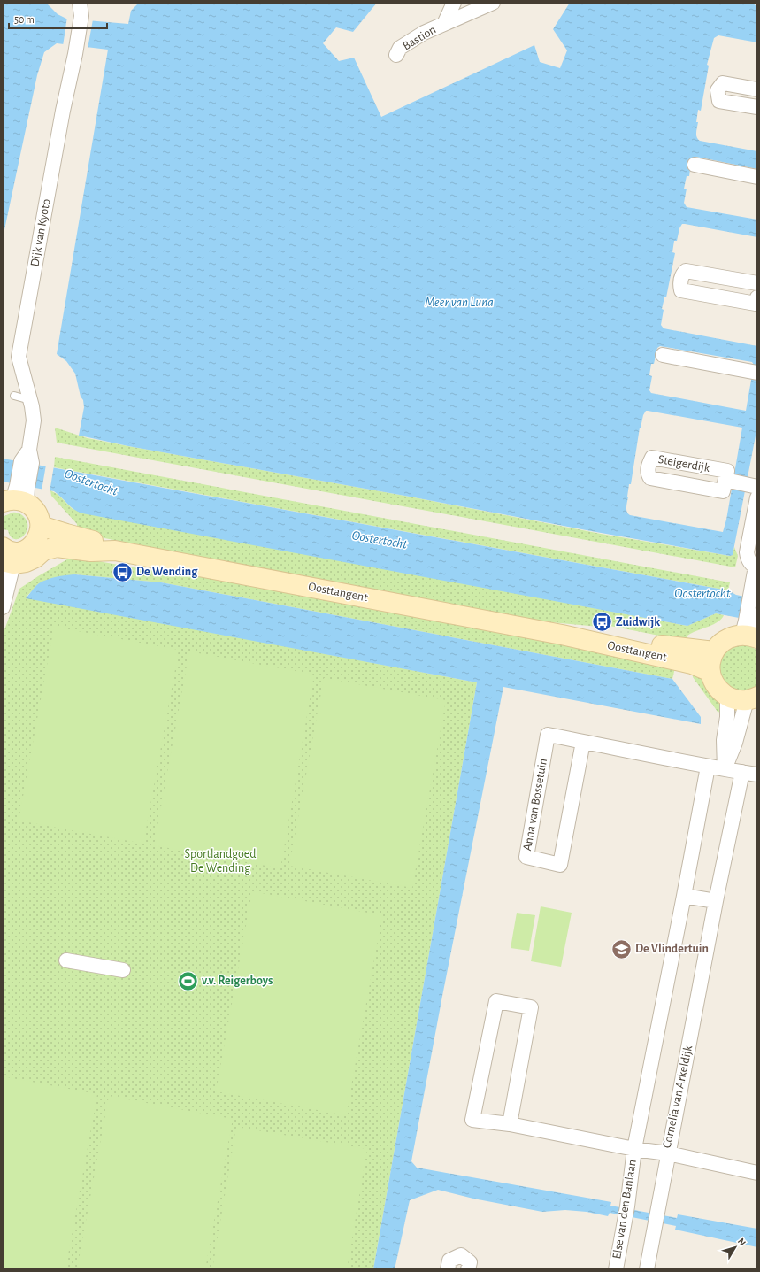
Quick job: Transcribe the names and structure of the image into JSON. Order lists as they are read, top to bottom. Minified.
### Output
{"streets":{"main road":["Oosttangent"],"street":["Bastion","Dijk van Kyoto","Steigerdijk","Anna van Bossetuin","Cornelia van Arkeldijk","Else van den Banlaan"]},"crossings":[["Cornelia van Arkeldijk","Else van den Banlaan"]],"water":["Meer van Luna","Oostertocht"],"parks":["Sportlandgoed De Wending"],"places":{"bus stop":["De Wending","Zuidwijk"],"school or university":["De Vlindertuin"],"sports":["v.v. Reigerboys"]},"scale_bar":"50 m","north":"top right"}
